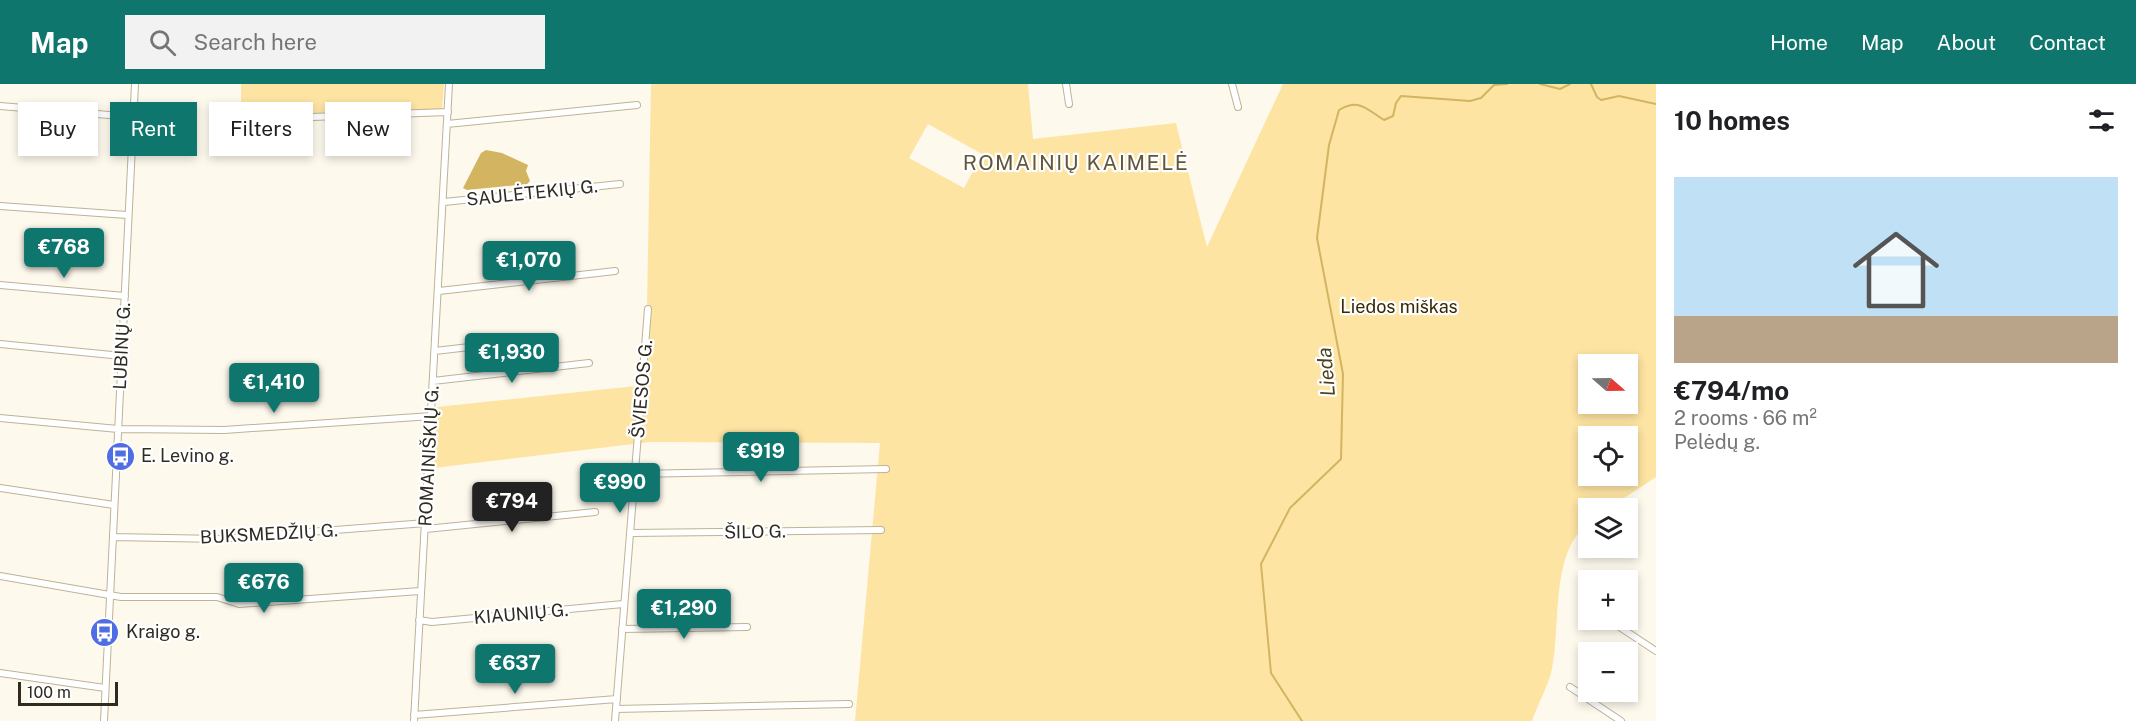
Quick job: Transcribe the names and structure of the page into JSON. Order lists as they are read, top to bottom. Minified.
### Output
{"streets":{"street":["SAULĖTEKIŲ G.","LUBINŲ G.","ŠVIESOS G.","ROMAINIŠKIŲ G.","ŠILO G.","BUKSMEDŽIŲ G.","KIAUNIŲ G."]},"crossings":[["SAULĖTEKIŲ G.","ROMAINIŠKIŲ G."],["LUBINŲ G.","BUKSMEDŽIŲ G."],["ŠVIESOS G.","ŠILO G."],["ŠVIESOS G.","KIAUNIŲ G."],["ROMAINIŠKIŲ G.","BUKSMEDŽIŲ G."],["ROMAINIŠKIŲ G.","KIAUNIŲ G."]],"districts":["ROMAINIŲ KAIMELĖ"],"water":["Lieda"],"parks":["Liedos miškas"],"places":{"bus stop":["E. Levino g.","Kraigo g."]},"scale_bar":"100 m","north":"right","page":{"header":"Map","search":"Search here","nav":["Home","Map","About","Contact"],"heading":"10 homes","chip":["Buy","Rent","Filters","New"],"list":[{"name":"€794/mo","note":"2 rooms · 66 m² · Pelėdų g."}],"price":["€768","€1,070","€1,930","€1,410","€919","€990","€794","€676","€1,290","€637"],"map_buttons":["+","−"],"scale":"100 m"}}
